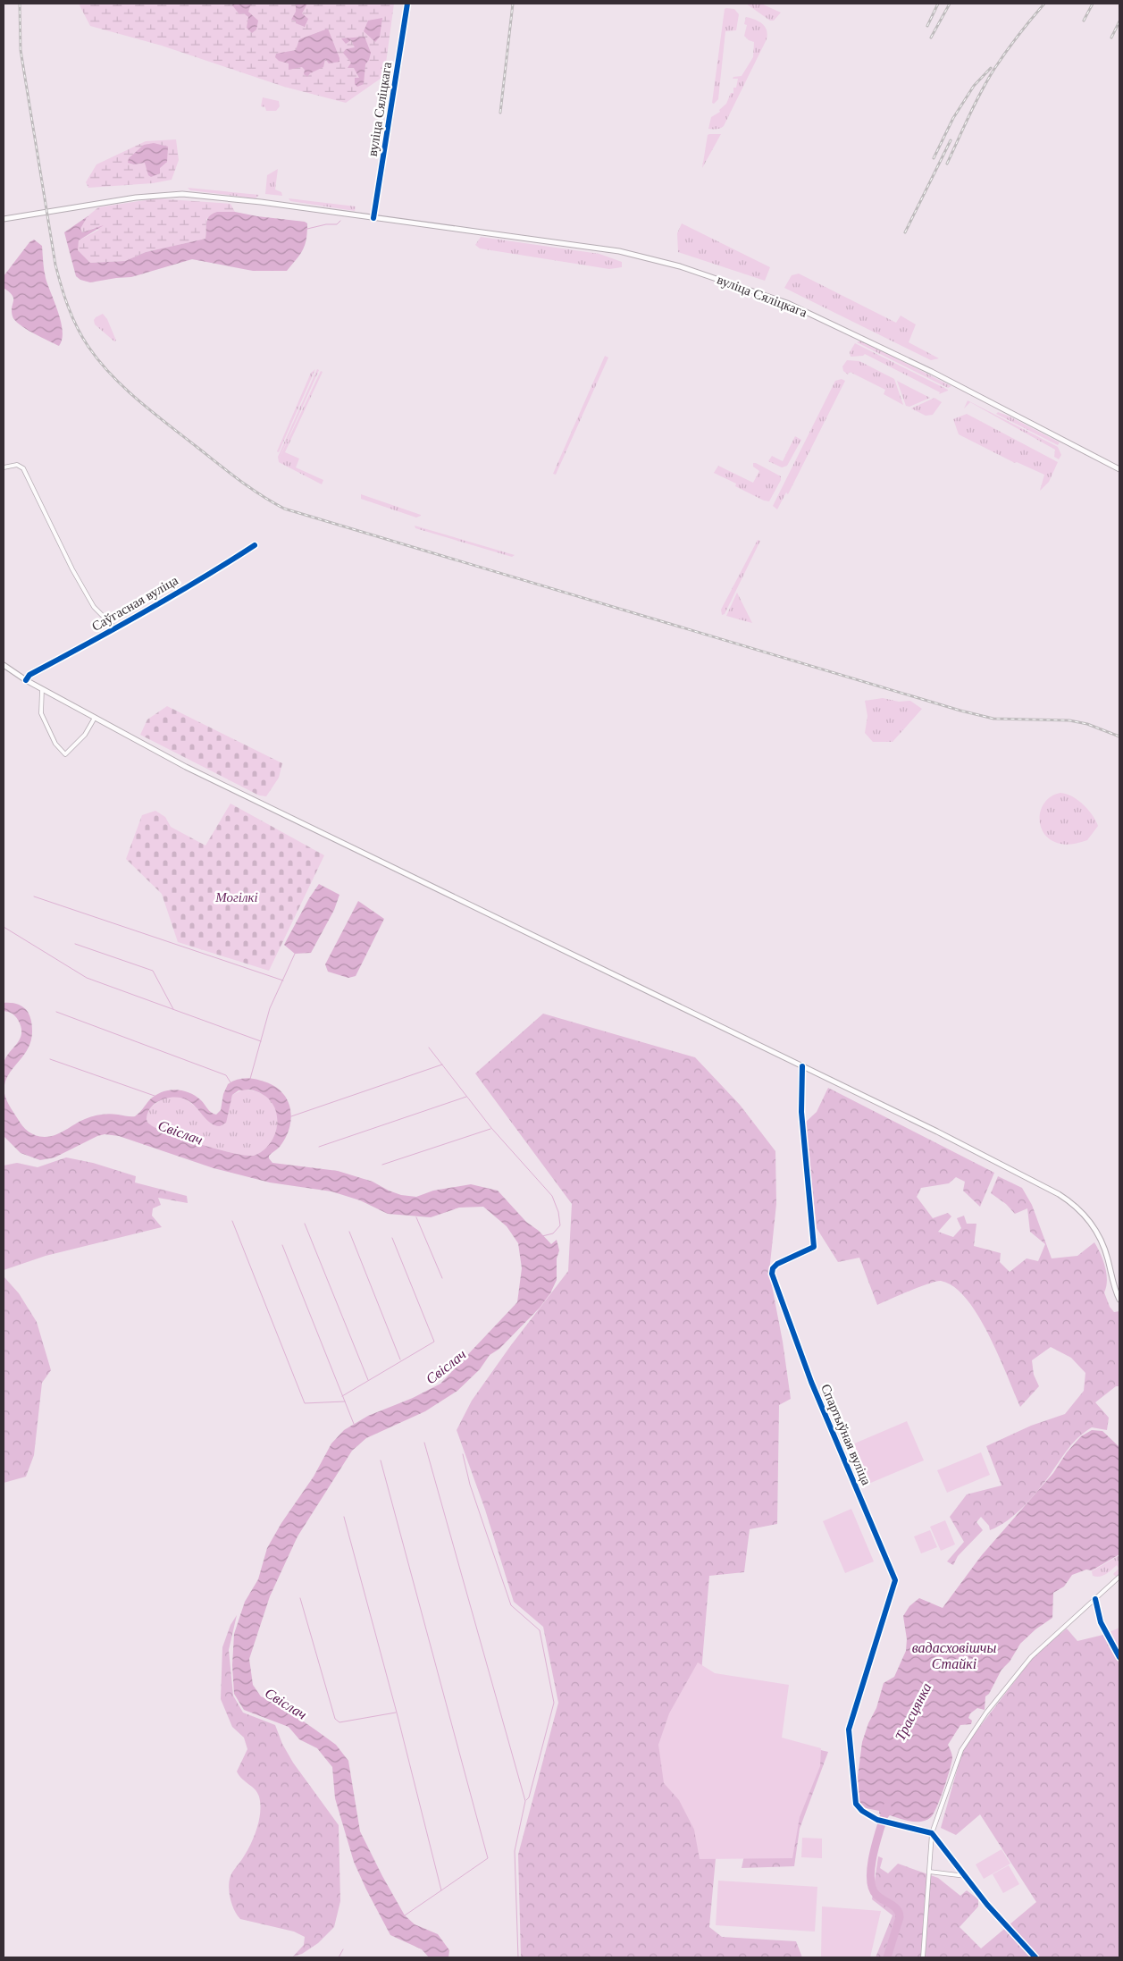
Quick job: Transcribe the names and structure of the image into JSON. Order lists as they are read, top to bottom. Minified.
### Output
{"streets":{"main road":["вуліца Сяліцкага"],"street":["Саўгасная вуліца","Спартыўная вуліца"]},"water":["Свіслач","вадасховішчы Стайкі","Трасцянка"],"parks":["Могілкі"]}
